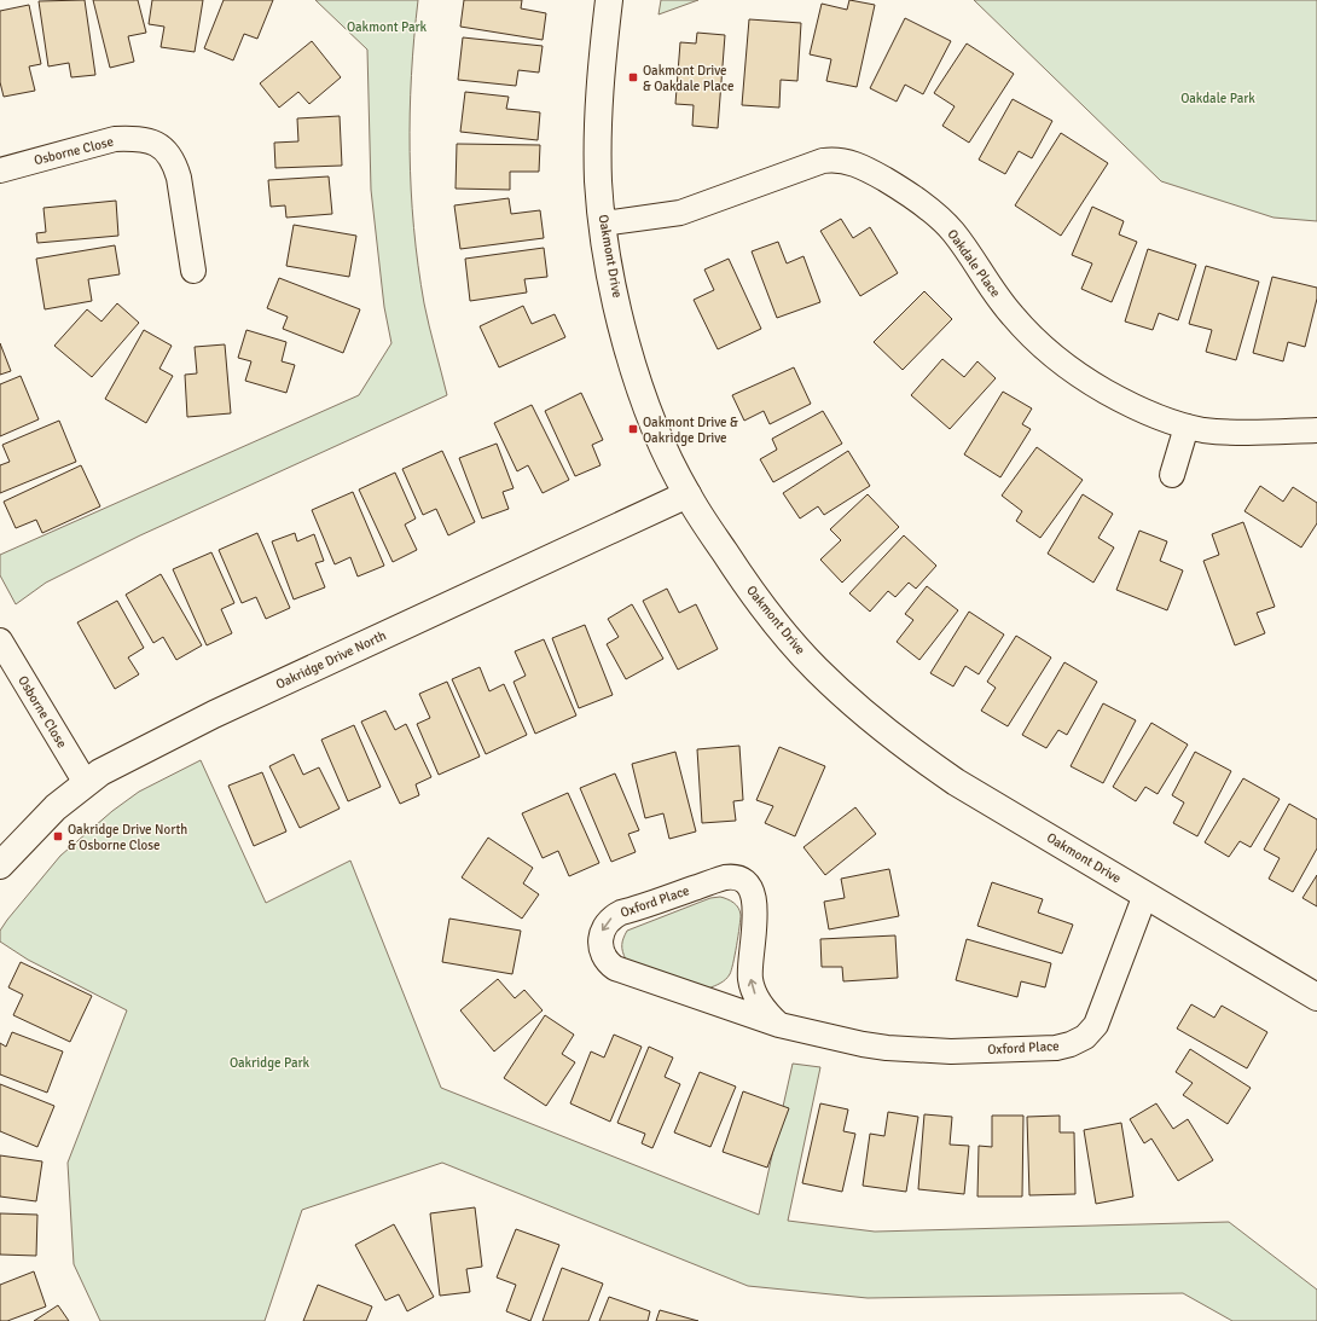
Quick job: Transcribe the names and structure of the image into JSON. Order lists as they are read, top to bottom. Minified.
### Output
{"streets":{"street":["Osborne Close","Oakmont Drive","Oakdale Place","Oakridge Drive North","Oxford Place"]},"crossings":[["Osborne Close","Oakridge Drive North"],["Oakmont Drive","Oakdale Place"],["Oakmont Drive","Oakridge Drive North"],["Oakmont Drive","Oxford Place"]],"parks":["Oakmont Park","Oakdale Park","Oakridge Park"],"places":{"transit":["Oakmont Drive & Oakdale Place","Oakmont Drive & Oakridge Drive","Oakridge Drive North & Osborne Close"]}}
